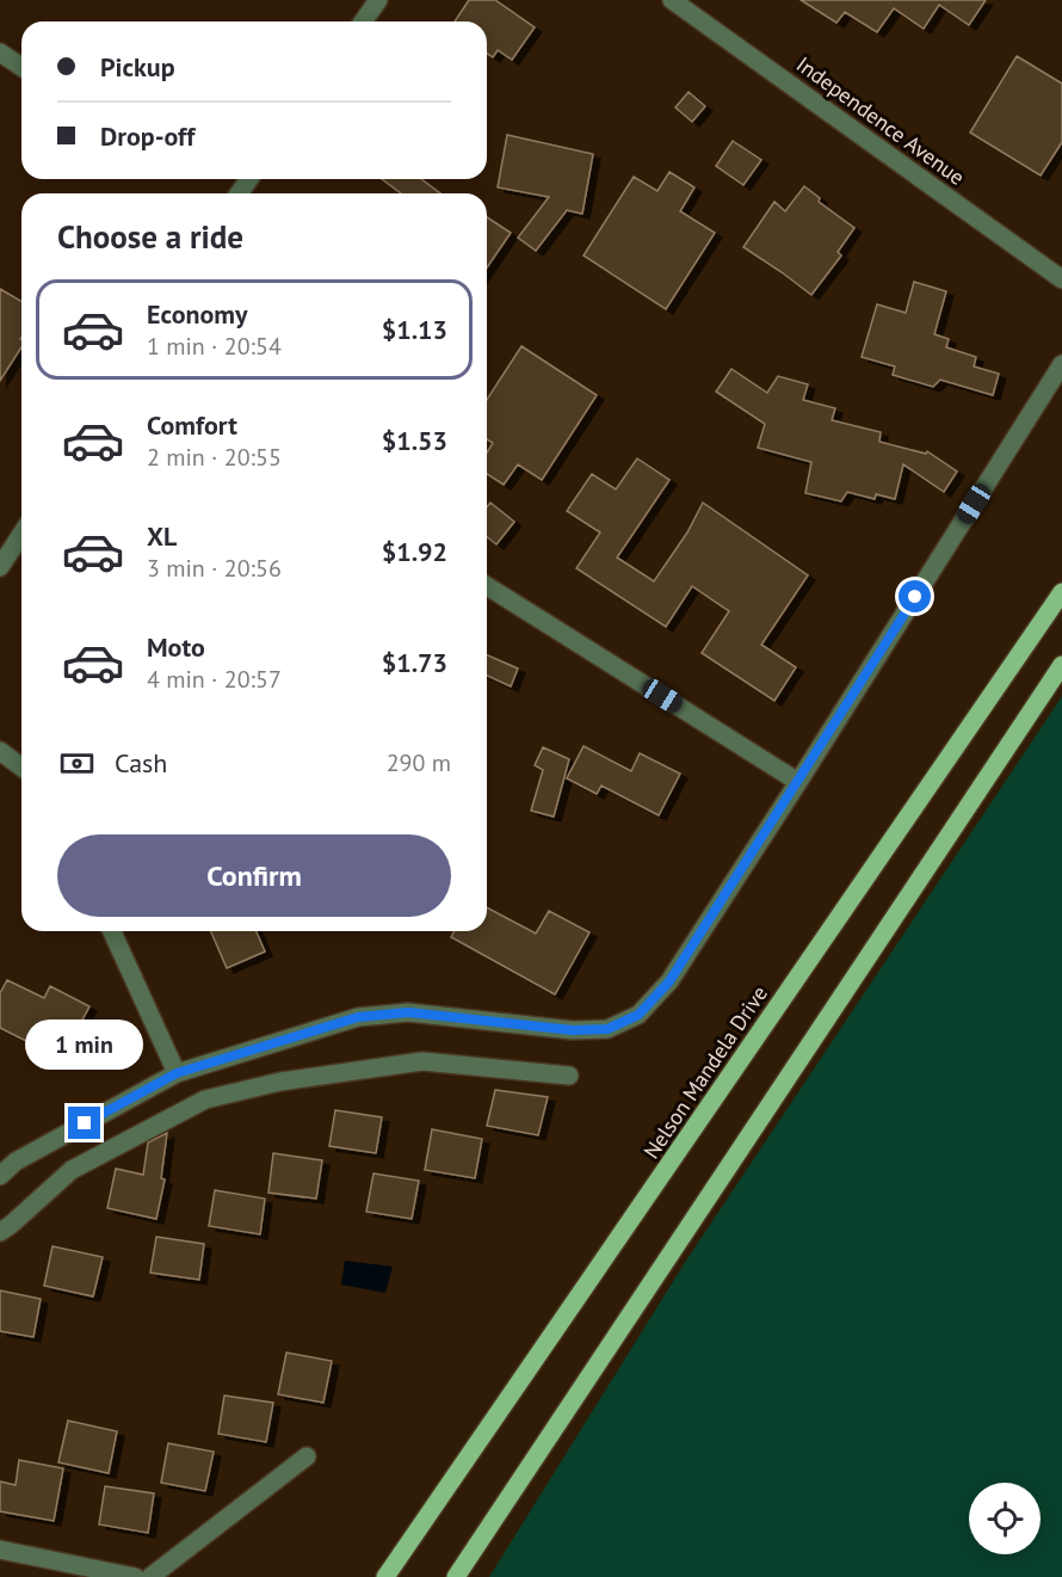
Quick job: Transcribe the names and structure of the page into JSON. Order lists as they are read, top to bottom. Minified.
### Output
{"streets":{"main road":["Nelson Mandela Drive"],"street":["Independence Avenue"]},"page":{"banner":["Pickup","Drop-off"],"heading":"Choose a ride","list":[{"name":"Economy","note":"1 min · 20:54","value":"$1.13"},{"name":"Comfort","note":"2 min · 20:55","value":"$1.53"},{"name":"XL","note":"3 min · 20:56","value":"$1.92"},{"name":"Moto","note":"4 min · 20:57","value":"$1.73"}],"pay":["Cash","290 m"],"buttons":"Confirm","bubble":"1 min"}}
